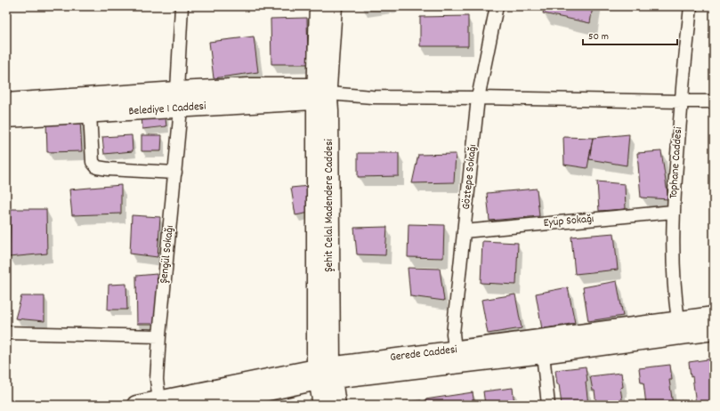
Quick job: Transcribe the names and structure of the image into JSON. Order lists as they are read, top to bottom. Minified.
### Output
{"streets":{"street":["Belediye 1 Caddesi","Tophane Caddesi","Göztepe Sokağı","Şehit Celal Madendere Caddesi","Eyüp Sokağı","Şengül Sokağı","Gerede Caddesi"]},"crossings":[["Belediye 1 Caddesi","Şehit Celal Madendere Caddesi"],["Belediye 1 Caddesi","Şengül Sokağı"],["Tophane Caddesi","Eyüp Sokağı"],["Tophane Caddesi","Gerede Caddesi"],["Göztepe Sokağı","Eyüp Sokağı"],["Göztepe Sokağı","Gerede Caddesi"],["Şehit Celal Madendere Caddesi","Gerede Caddesi"],["Şengül Sokağı","Gerede Caddesi"]],"scale_bar":"50 m"}
